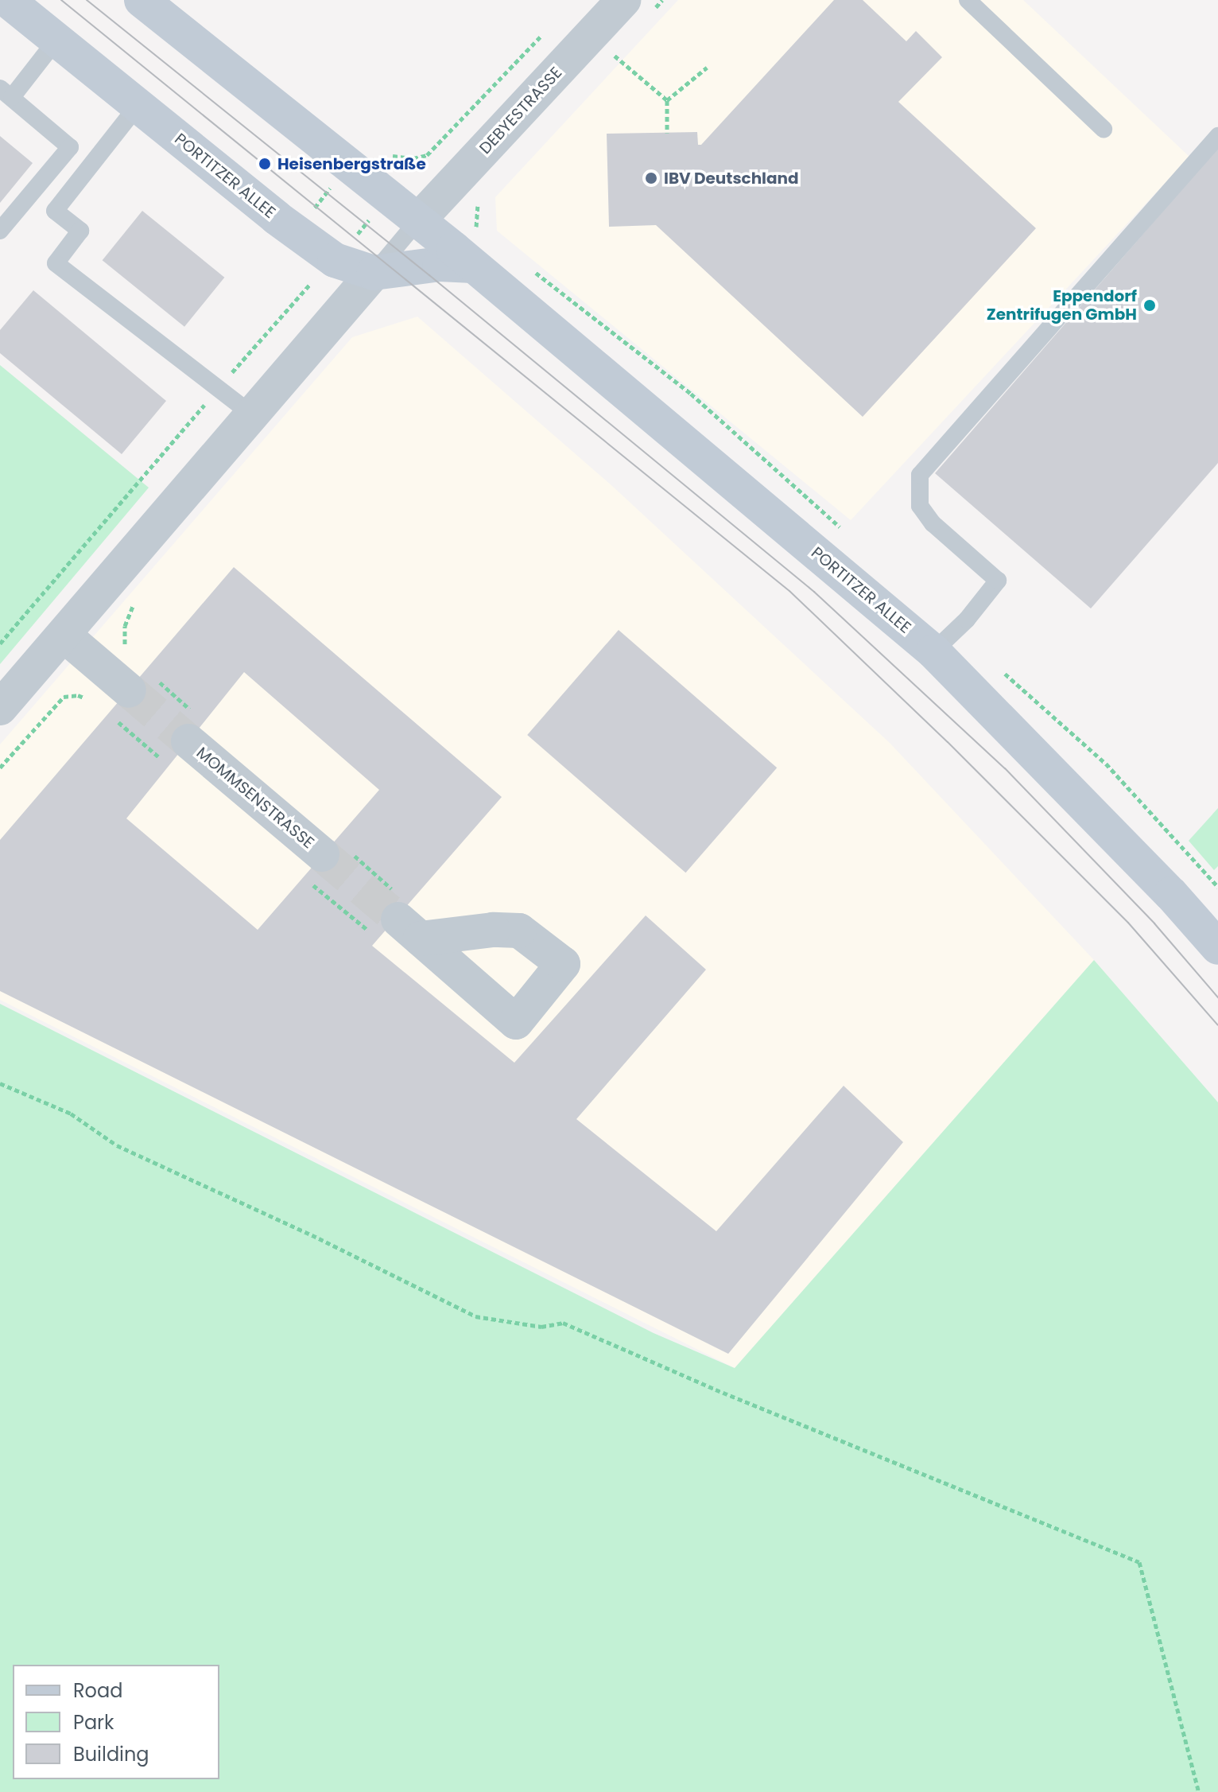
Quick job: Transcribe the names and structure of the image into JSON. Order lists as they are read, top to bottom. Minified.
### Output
{"streets":{"main road":["PORTITZER ALLEE"],"street":["DEBYESTRASSE","MOMMSENSTRASSE"]},"crossings":[["DEBYESTRASSE","PORTITZER ALLEE"]],"places":["Heisenbergstraße","IBV Deutschland","Eppendorf Zentrifugen GmbH"],"legend":["Road","Park","Building"]}
